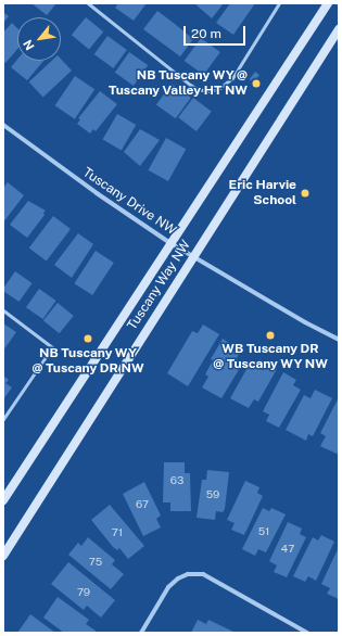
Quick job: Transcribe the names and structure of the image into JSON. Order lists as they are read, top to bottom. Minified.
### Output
{"streets":{"street":["Tuscany Drive NW","Tuscany Way NW"]},"crossings":[["Tuscany Drive NW","Tuscany Way NW"]],"places":["NB Tuscany WY @ Tuscany Valley HT NW","Eric Harvie School","WB Tuscany DR @ Tuscany WY NW","NB Tuscany WY @ Tuscany DR NW"],"house_numbers":["63","59","67","51","71","47","75","79"],"scale_bar":"20 m","north":"bottom left"}
